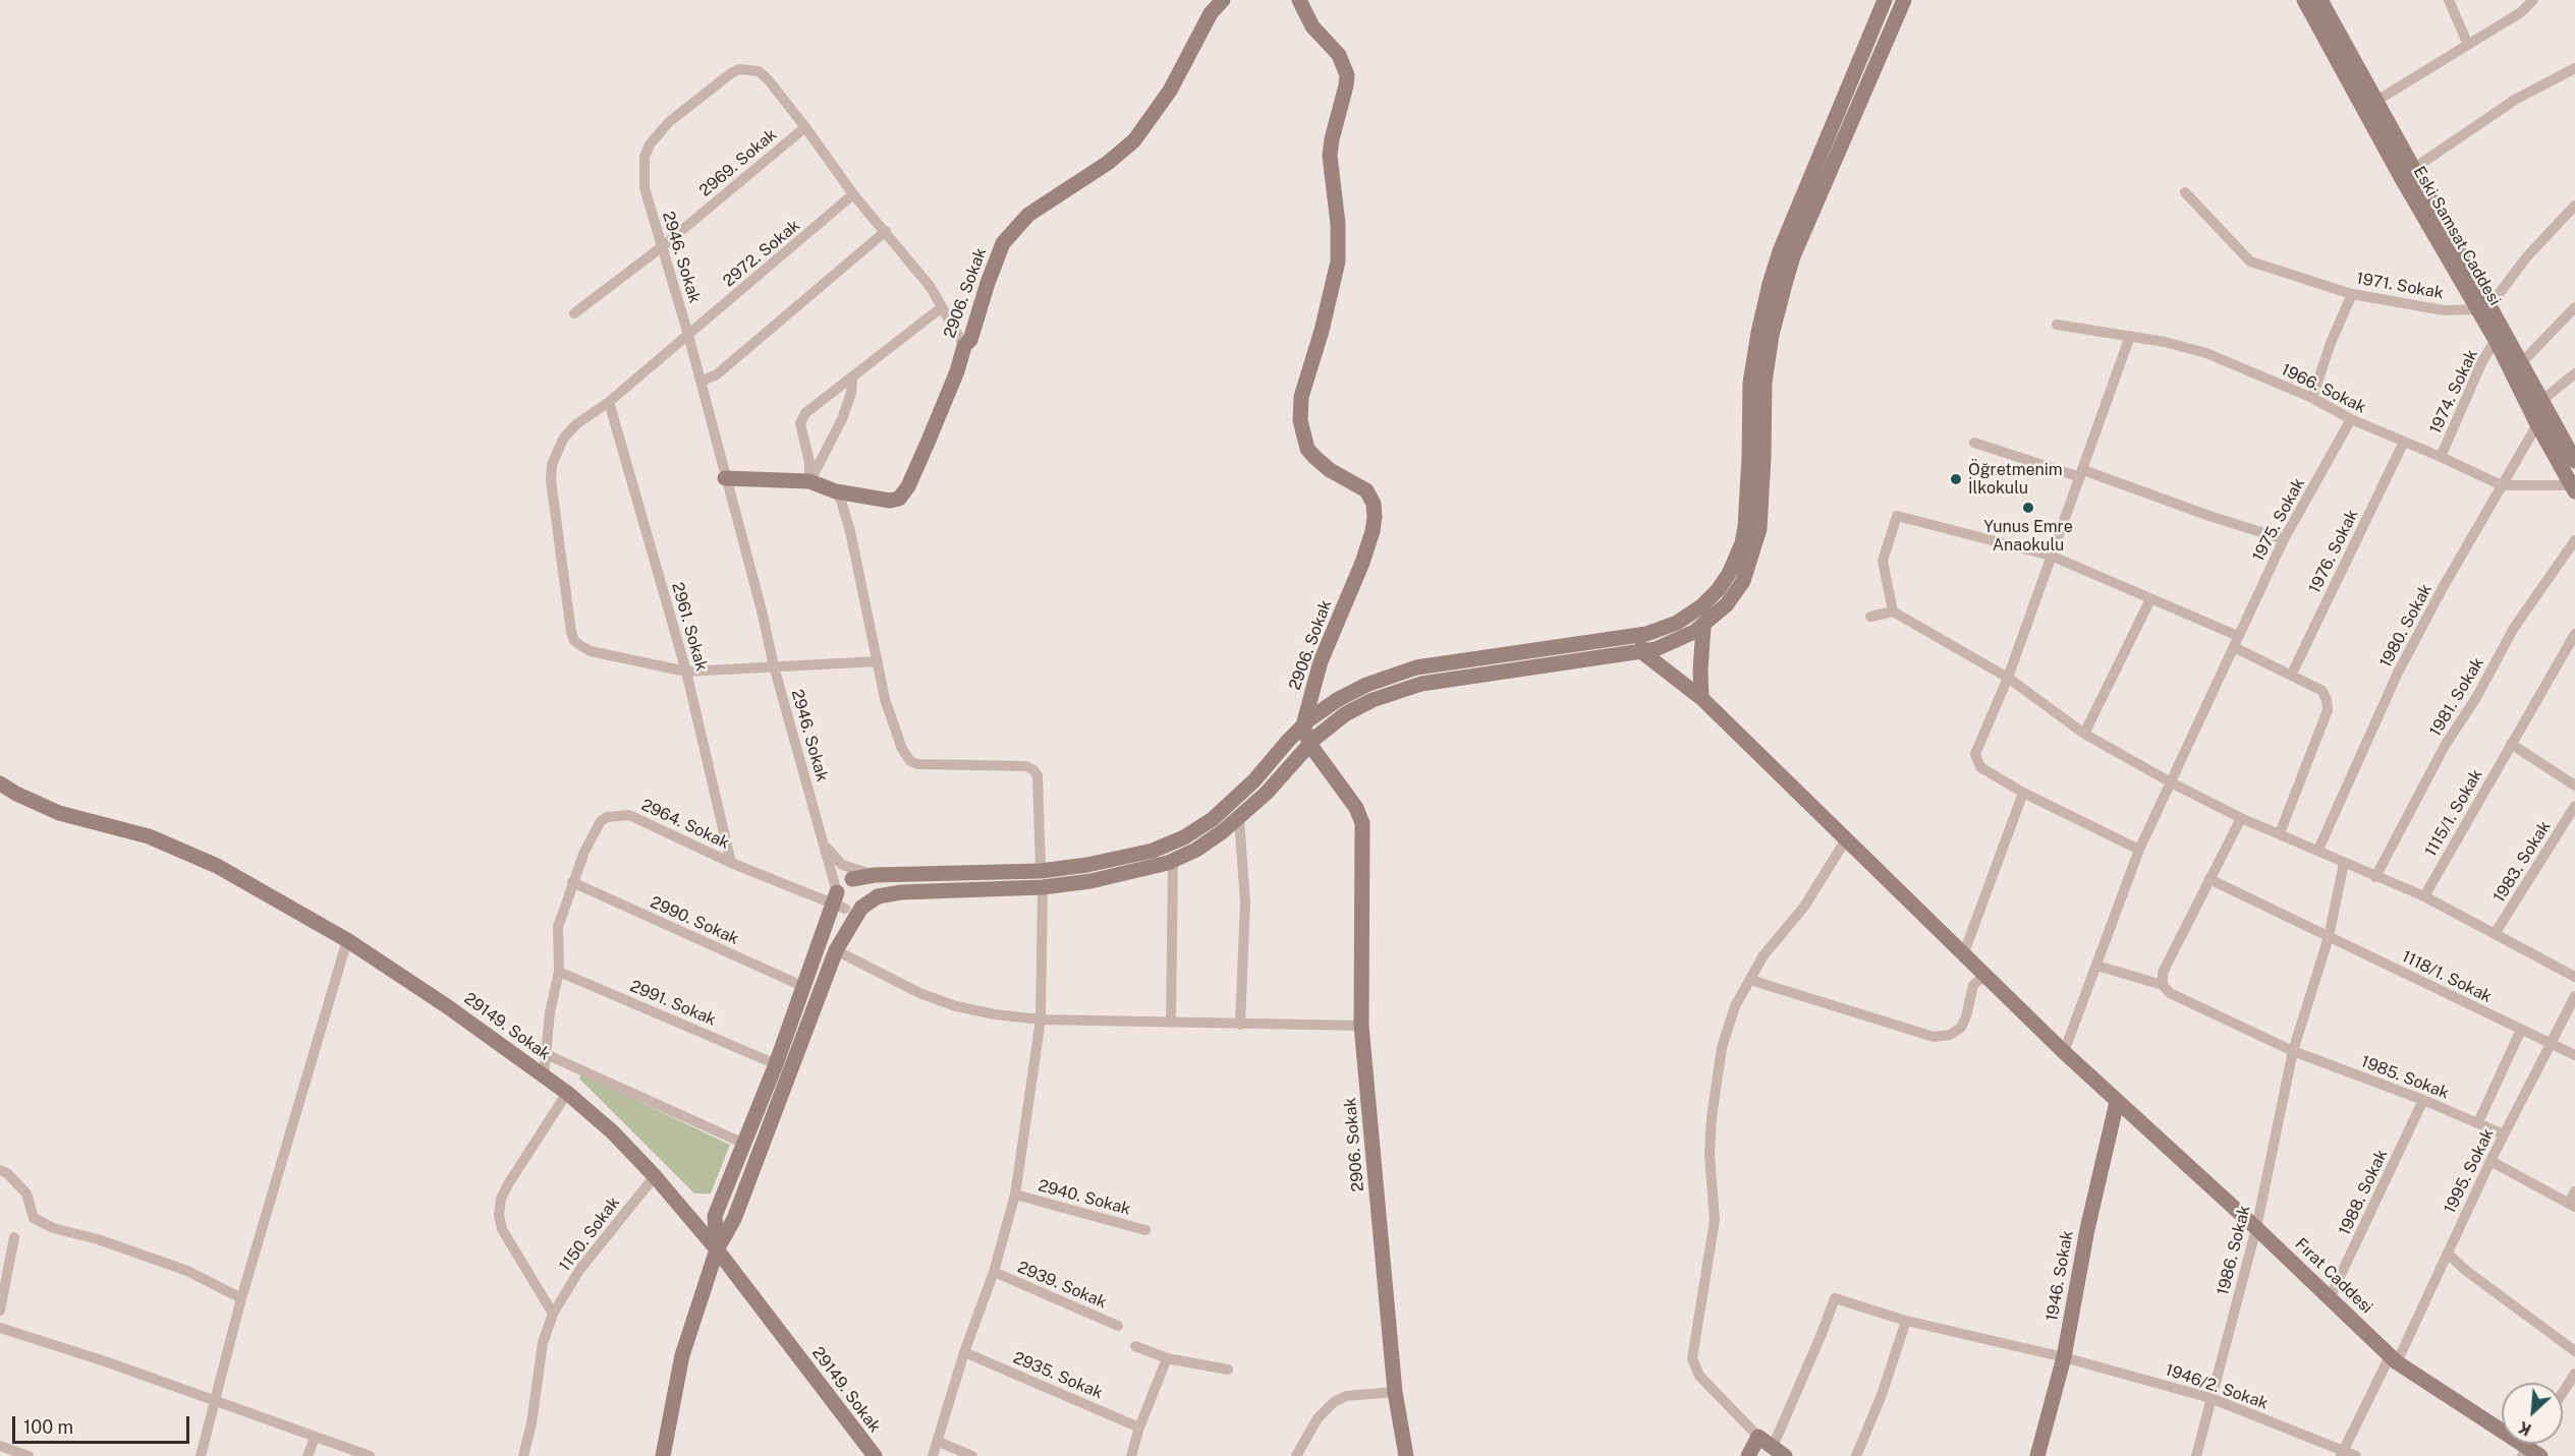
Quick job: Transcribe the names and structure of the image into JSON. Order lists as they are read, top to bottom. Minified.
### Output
{"streets":{"street":["2969. Sokak","Eski Samsat Caddesi","2972. Sokak","2946. Sokak","1971. Sokak","2906. Sokak","1966. Sokak","1974. Sokak","1975. Sokak","1976. Sokak","1980. Sokak","2961. Sokak","1981. Sokak","1115/1. Sokak","2964. Sokak","1983. Sokak","2990. Sokak","1118/1. Sokak","2991. Sokak","29149. Sokak","1985. Sokak","1995. Sokak","1988. Sokak","2940. Sokak","1150. Sokak","1986. Sokak","1946. Sokak","Fırat Caddesi","2939. Sokak","2935. Sokak","1946/2. Sokak"]},"crossings":[["2969. Sokak","2946. Sokak"],["Eski Samsat Caddesi","1971. Sokak"],["Eski Samsat Caddesi","1966. Sokak"],["Eski Samsat Caddesi","1974. Sokak"],["Eski Samsat Caddesi","1980. Sokak"],["2972. Sokak","2946. Sokak"],["2972. Sokak","2961. Sokak"],["2946. Sokak","2906. Sokak"],["2946. Sokak","2964. Sokak"],["1966. Sokak","1974. Sokak"],["1966. Sokak","1975. Sokak"],["1966. Sokak","1976. Sokak"],["1966. Sokak","1980. Sokak"],["1975. Sokak","1985. Sokak"],["1975. Sokak","Fırat Caddesi"],["2961. Sokak","2964. Sokak"],["2964. Sokak","2990. Sokak"],["2964. Sokak","2991. Sokak"],["2964. Sokak","29149. Sokak"],["1118/1. Sokak","1995. Sokak"],["1118/1. Sokak","1986. Sokak"],["29149. Sokak","1150. Sokak"],["1985. Sokak","1995. Sokak"],["1985. Sokak","1988. Sokak"],["1985. Sokak","1986. Sokak"],["1995. Sokak","Fırat Caddesi"],["1995. Sokak","1946/2. Sokak"],["1988. Sokak","Fırat Caddesi"],["1986. Sokak","Fırat Caddesi"],["1986. Sokak","1946/2. Sokak"],["1946. Sokak","Fırat Caddesi"],["1946. Sokak","1946/2. Sokak"]],"places":["Öğretmenim İlkokulu","Yunus Emre Anaokulu"],"scale_bar":"100 m","north":"bottom left"}
